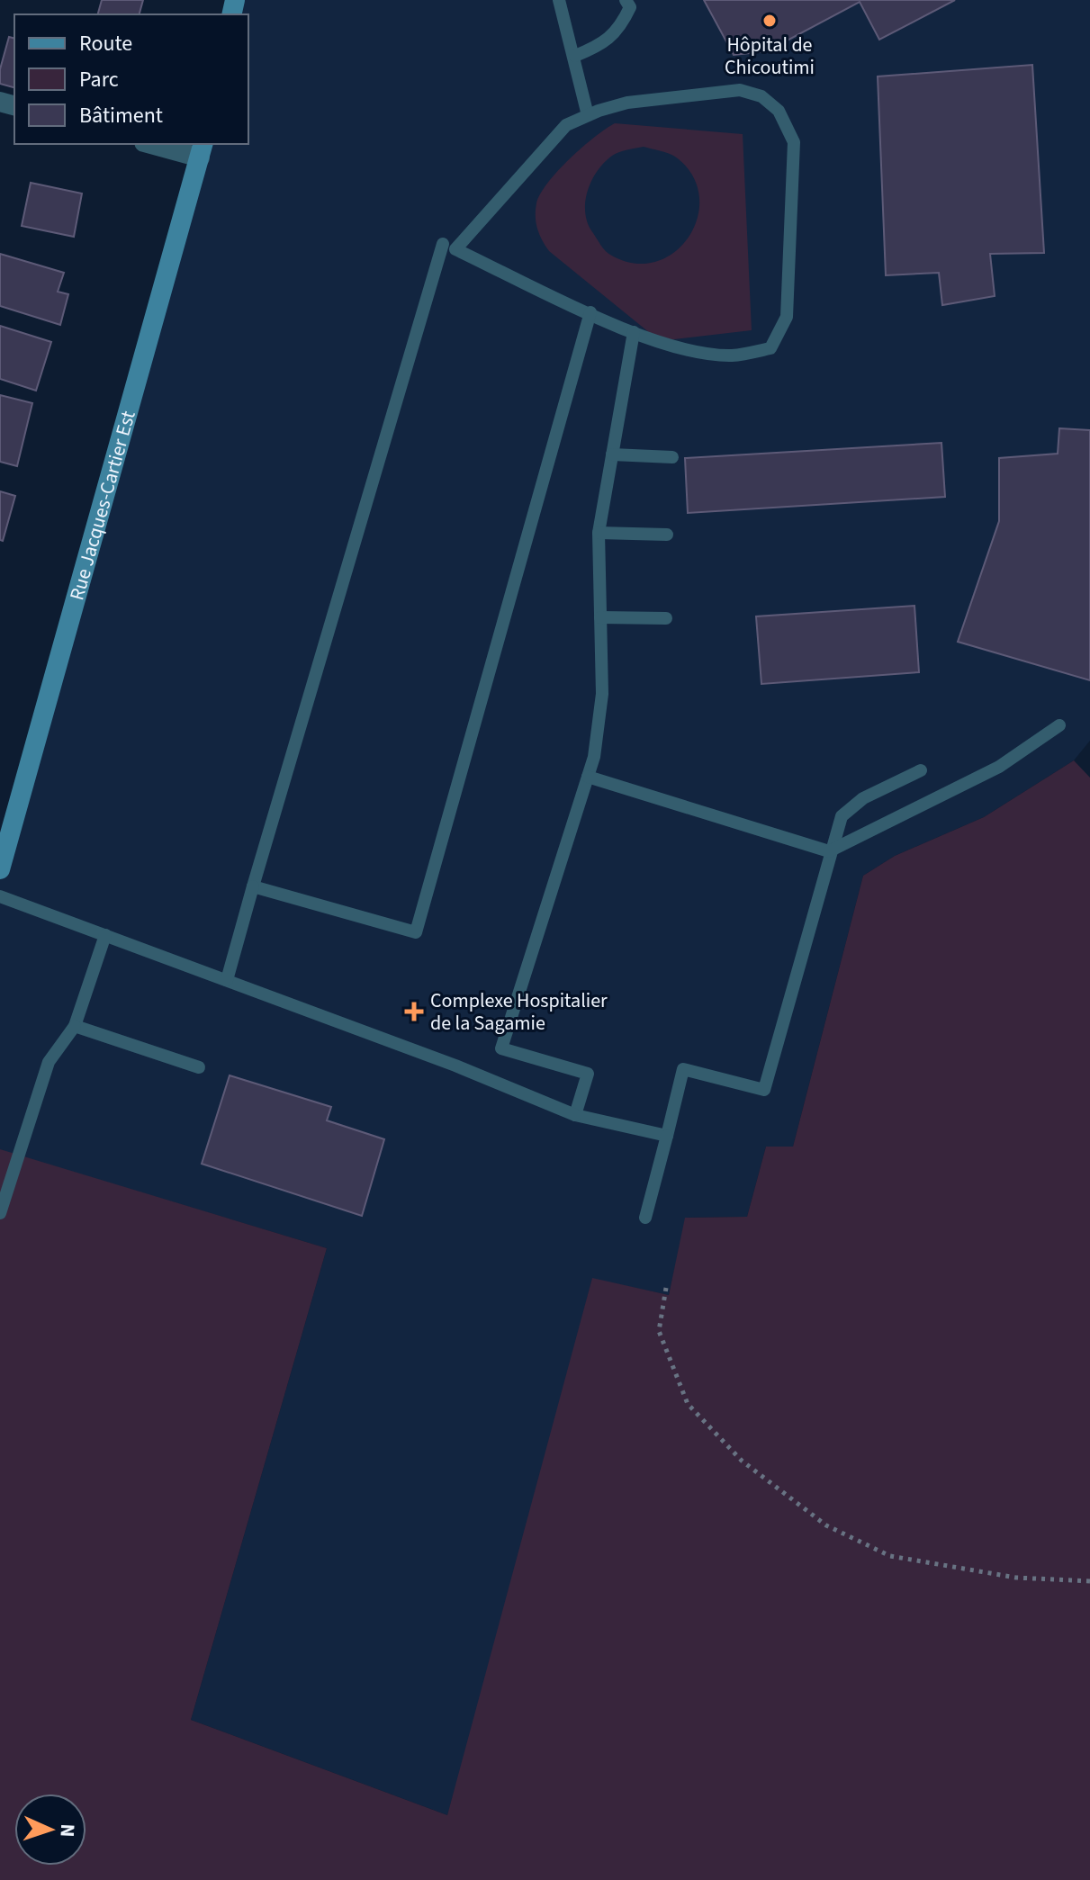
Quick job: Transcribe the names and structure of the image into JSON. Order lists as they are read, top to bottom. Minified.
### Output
{"streets":{"main road":["Rue Jacques-Cartier Est"]},"places":{"other":["Hôpital de Chicoutimi"],"health":["Complexe Hospitalier de la Sagamie"]},"legend":["Route","Parc","Bâtiment"],"north":"right"}
